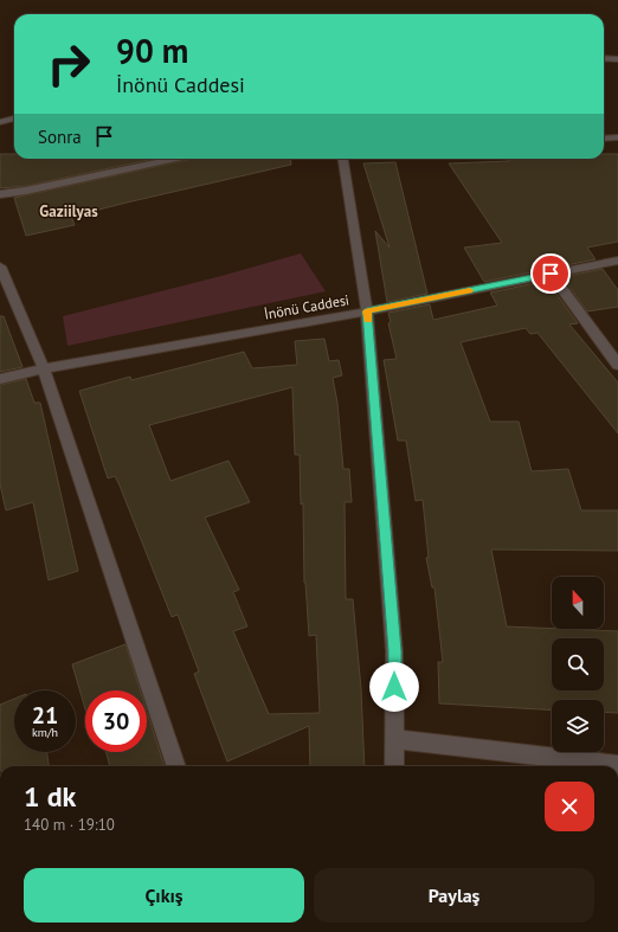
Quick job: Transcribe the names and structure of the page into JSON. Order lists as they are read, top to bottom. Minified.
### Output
{"streets":{"street":["İnönü Caddesi"]},"districts":["Gaziilyas"],"north":"top","page":{"turn":["90 m","İnönü Caddesi"],"then":"Sonra","speed":"21 km/h","limit":"30","heading":["1 dk","140 m · 19:10"],"buttons":["Çıkış","Paylaş"]}}
